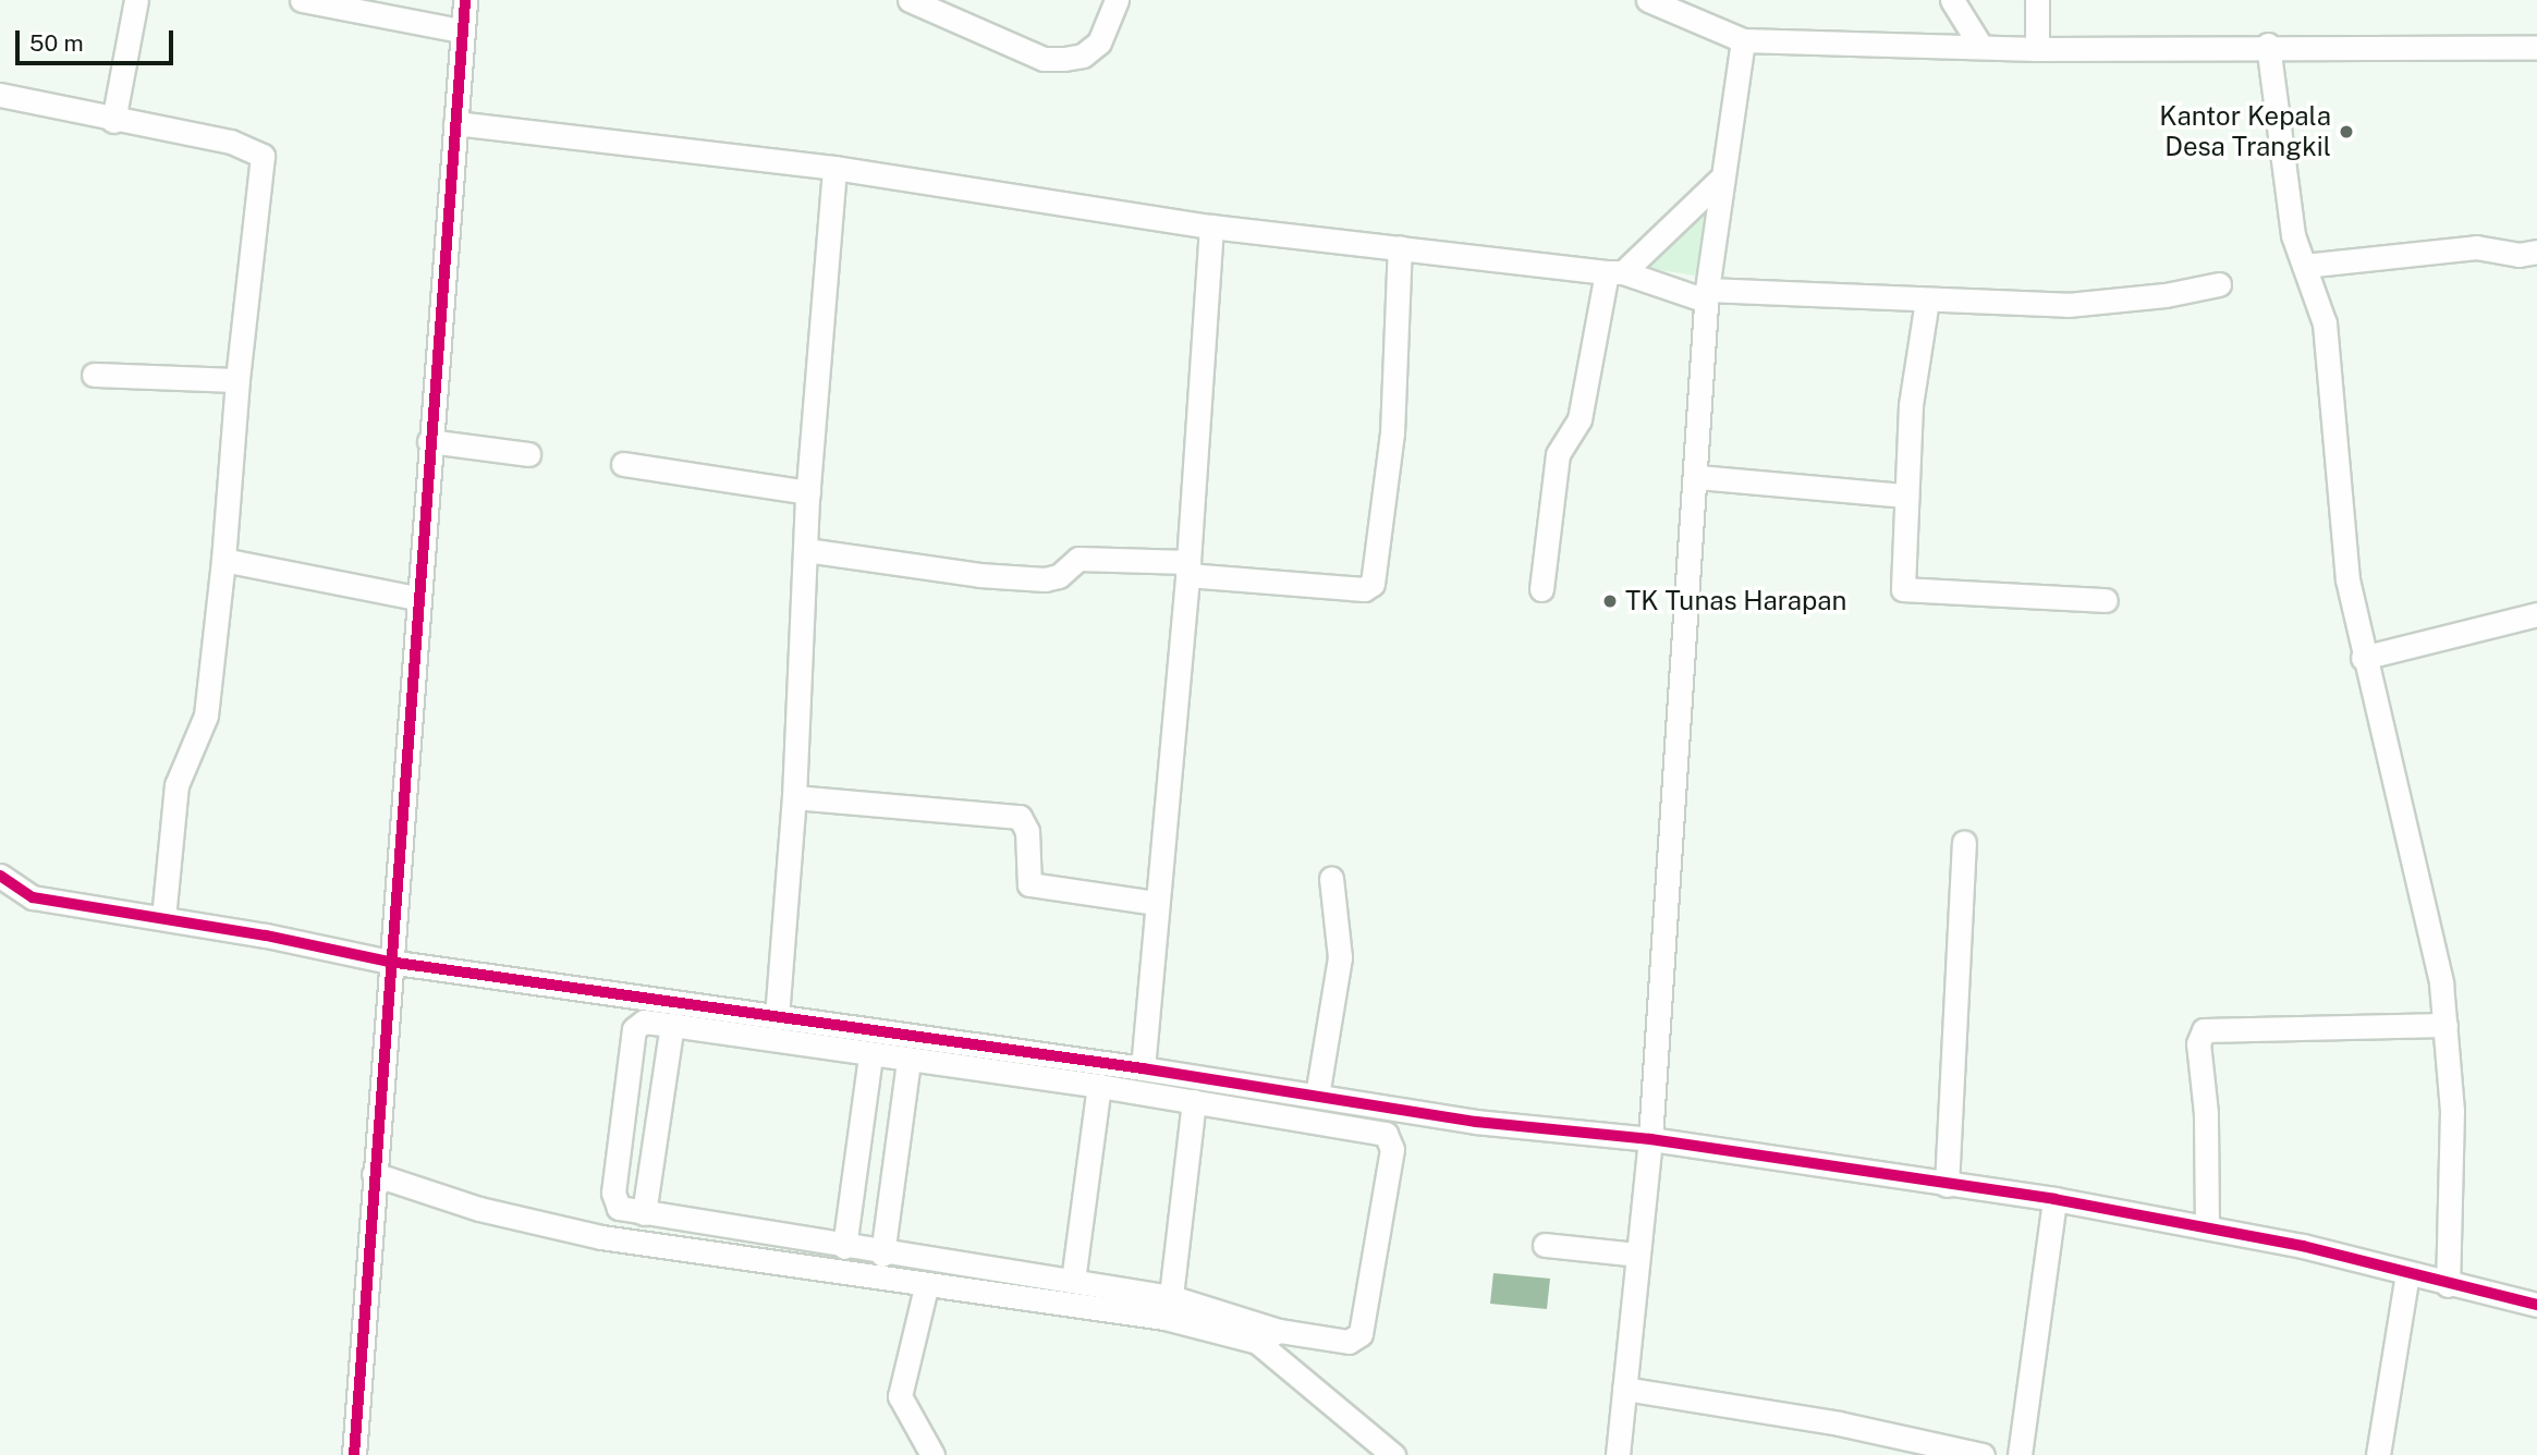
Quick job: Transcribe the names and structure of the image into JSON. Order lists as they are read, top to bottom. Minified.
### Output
{"places":["Kantor Kepala Desa Trangkil","TK Tunas Harapan"],"scale_bar":"50 m"}
